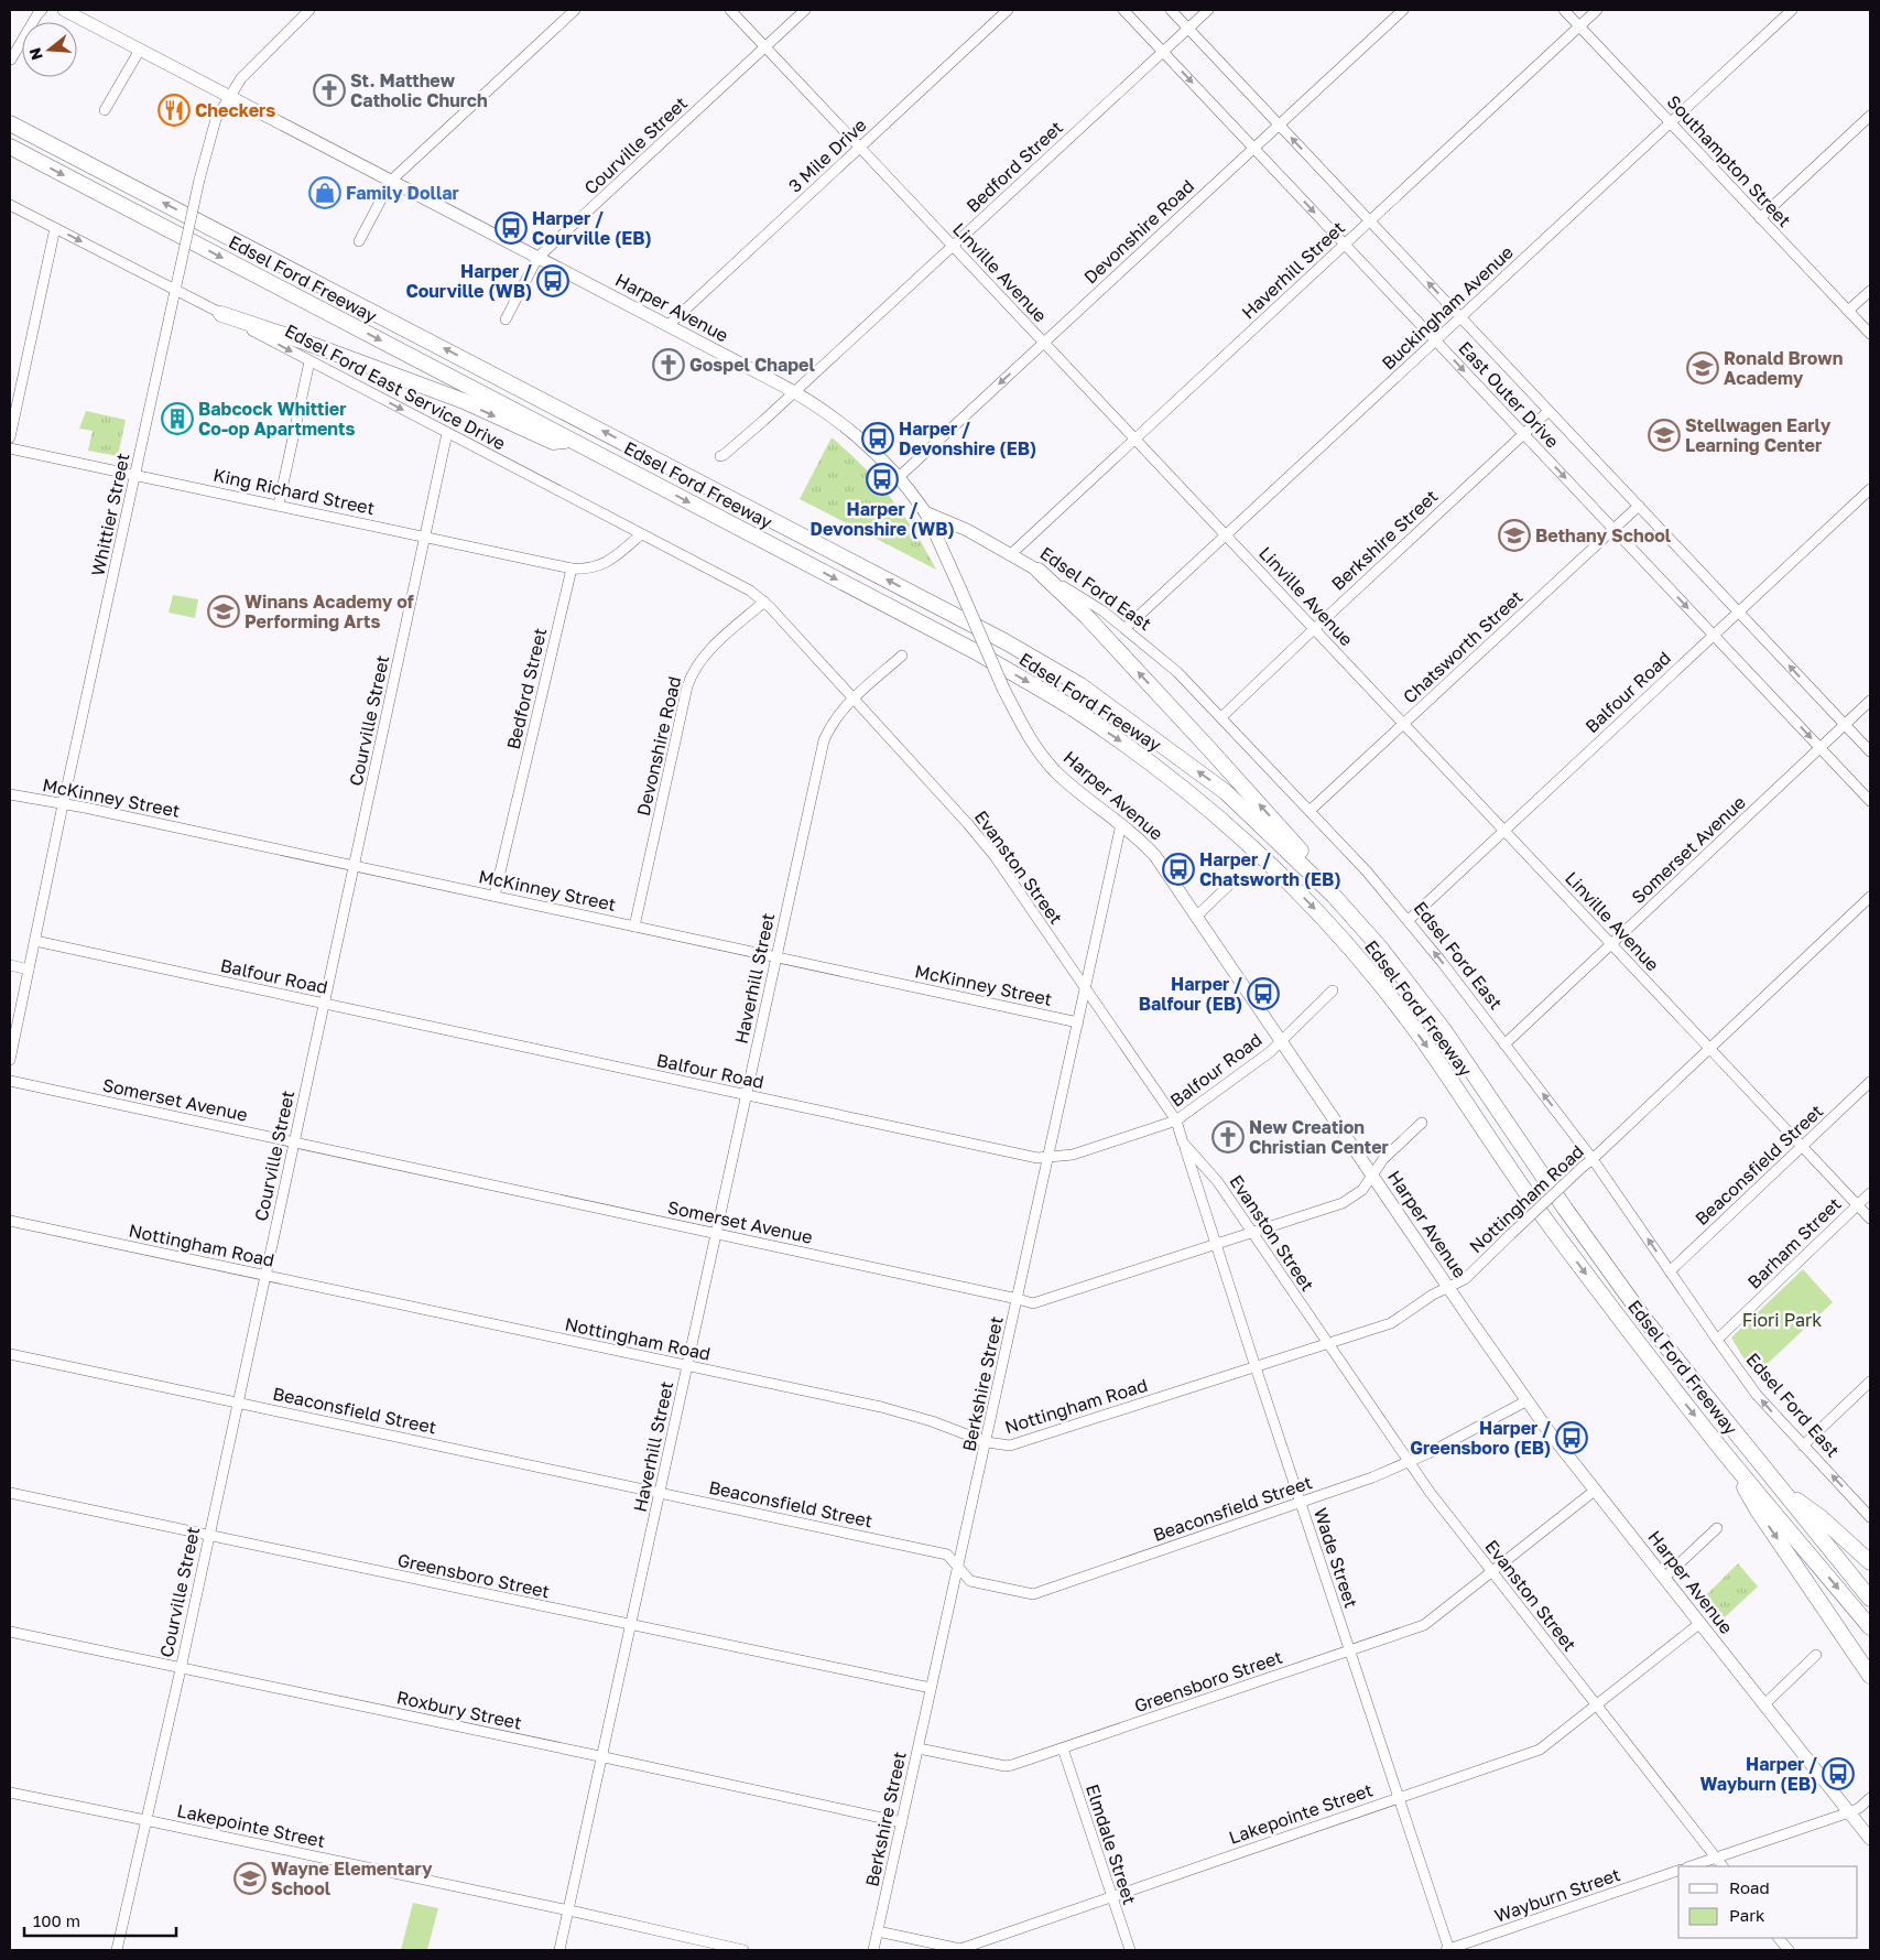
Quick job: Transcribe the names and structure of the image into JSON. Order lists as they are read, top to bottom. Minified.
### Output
{"streets":{"highway":["Edsel Ford Freeway"],"main road":["Harper Avenue","Edsel Ford East"],"street":["Courville Street","3 Mile Drive","Southampton Street","Bedford Street","Devonshire Road","Haverhill Street","Linville Avenue","Buckingham Avenue","Edsel Ford East Service Drive","East Outer Drive","King Richard Street","Whittier Street","Berkshire Street","Chatsworth Street","Balfour Road","McKinney Street","Somerset Avenue","Evanston Street","Beaconsfield Street","Nottingham Road","Barham Street","Wade Street","Greensboro Street","Roxbury Street","Lakepointe Street","Elmdale Street","Wayburn Street"]},"crossings":[["Courville Street","Linville Avenue"],["Courville Street","Harper Avenue"],["Courville Street","Edsel Ford East Service Drive"],["Courville Street","King Richard Street"],["Courville Street","Balfour Road"],["Courville Street","McKinney Street"],["Courville Street","Somerset Avenue"],["Courville Street","Beaconsfield Street"],["Courville Street","Nottingham Road"],["Courville Street","Greensboro Street"],["Courville Street","Roxbury Street"],["Courville Street","Lakepointe Street"],["3 Mile Drive","Linville Avenue"],["3 Mile Drive","Harper Avenue"],["Southampton Street","Haverhill Street"],["Southampton Street","Buckingham Avenue"],["Bedford Street","Linville Avenue"],["Bedford Street","Harper Avenue"],["Bedford Street","East Outer Drive"],["Bedford Street","King Richard Street"],["Bedford Street","McKinney Street"],["Devonshire Road","Linville Avenue"],["Devonshire Road","Harper Avenue"],["Devonshire Road","Edsel Ford East Service Drive"],["Devonshire Road","East Outer Drive"],["Devonshire Road","McKinney Street"],["Devonshire Road","Evanston Street"],["Haverhill Street","Linville Avenue"],["Haverhill Street","East Outer Drive"],["Haverhill Street","Edsel Ford East"],["Haverhill Street","Balfour Road"],["Haverhill Street","McKinney Street"],["Haverhill Street","Somerset Avenue"],["Haverhill Street","Evanston Street"],["Haverhill Street","Beaconsfield Street"],["Haverhill Street","Nottingham Road"],["Haverhill Street","Greensboro Street"],["Haverhill Street","Roxbury Street"],["Haverhill Street","Lakepointe Street"],["Linville Avenue","Buckingham Avenue"],["Linville Avenue","Berkshire Street"],["Linville Avenue","Chatsworth Street"],["Linville Avenue","Balfour Road"],["Linville Avenue","Somerset Avenue"],["Linville Avenue","Beaconsfield Street"],["Linville Avenue","Nottingham Road"],["Linville Avenue","Barham Street"],["Harper Avenue","Whittier Street"],["Harper Avenue","Berkshire Street"],["Harper Avenue","Edsel Ford East"],["Harper Avenue","Balfour Road"],["Harper Avenue","Somerset Avenue"],["Harper Avenue","Beaconsfield Street"],["Harper Avenue","Nottingham Road"],["Harper Avenue","Greensboro Street"],["Harper Avenue","Lakepointe Street"],["Buckingham Avenue","East Outer Drive"],["Buckingham Avenue","Edsel Ford East"],["Edsel Ford East Service Drive","Whittier Street"],["Edsel Ford East Service Drive","Evanston Street"],["East Outer Drive","Berkshire Street"],["East Outer Drive","Chatsworth Street"],["East Outer Drive","Balfour Road"],["East Outer Drive","Somerset Avenue"],["King Richard Street","Whittier Street"],["Whittier Street","Balfour Road"],["Whittier Street","McKinney Street"],["Berkshire Street","Edsel Ford East"],["Berkshire Street","Balfour Road"],["Berkshire Street","McKinney Street"],["Berkshire Street","Somerset Avenue"],["Berkshire Street","Evanston Street"],["Berkshire Street","Beaconsfield Street"],["Berkshire Street","Nottingham Road"],["Berkshire Street","Greensboro Street"],["Berkshire Street","Roxbury Street"],["Berkshire Street","Lakepointe Street"],["Edsel Ford East","Chatsworth Street"],["Edsel Ford East","Balfour Road"],["Edsel Ford East","Somerset Avenue"],["Edsel Ford East","Beaconsfield Street"],["Edsel Ford East","Nottingham Road"],["Edsel Ford East","Barham Street"],["Balfour Road","Evanston Street"],["Somerset Avenue","Evanston Street"],["Somerset Avenue","Wade Street"],["Evanston Street","Beaconsfield Street"],["Evanston Street","Nottingham Road"],["Evanston Street","Wade Street"],["Evanston Street","Greensboro Street"],["Evanston Street","Lakepointe Street"],["Beaconsfield Street","Wade Street"],["Nottingham Road","Wade Street"],["Wade Street","Greensboro Street"],["Wade Street","Lakepointe Street"],["Wade Street","Wayburn Street"],["Greensboro Street","Elmdale Street"],["Lakepointe Street","Elmdale Street"]],"one_way":["Edsel Ford East Service Drive","Edsel Ford East"],"parks":["Fiori Park"],"places":{"church":["St. Matthew Catholic Church","Gospel Chapel","New Creation Christian Center"],"restaurant":["Checkers"],"shop":["Family Dollar"],"bus stop":["Harper / Courville (EB)","Harper / Courville (WB)","Harper / Devonshire (EB)","Harper / Devonshire (WB)","Harper / Chatsworth (EB)","Harper / Balfour (EB)","Harper / Greensboro (EB)","Harper / Wayburn (EB)"],"school or university":["Ronald Brown Academy","Stellwagen Early Learning Center","Bethany School","Winans Academy of Performing Arts","Wayne Elementary School"],"building":["Babcock Whittier Co-op Apartments"]},"legend":["Road","Park"],"scale_bar":"100 m","north":"left"}
